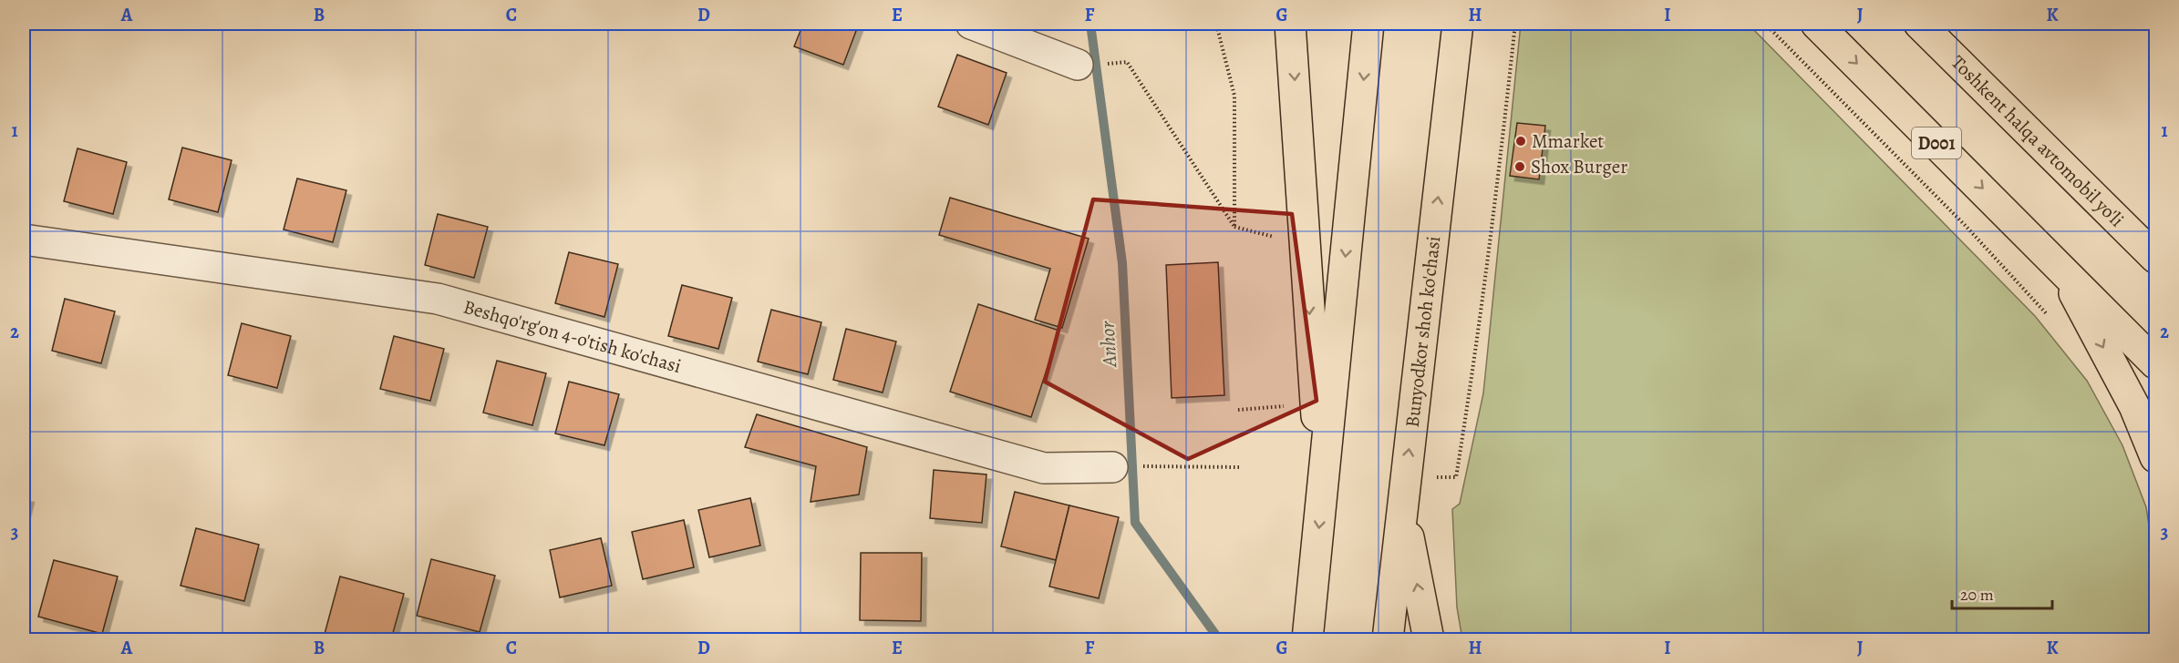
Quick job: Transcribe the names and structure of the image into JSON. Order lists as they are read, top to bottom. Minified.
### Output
{"streets":{"highway":["Toshkent halqa avtomobil yo'li","D001","Bunyodkor shoh ko'chasi"],"street":["Beshqo'rg'on 4-o'tish ko'chasi"]},"water":["Anhor"],"places":["Mmarket","Shox Burger"],"scale_bar":"20 m","grid":{"columns":["A","B","C","D","E","F","G","H","I","J","K"],"rows":["1","2","3"]}}
